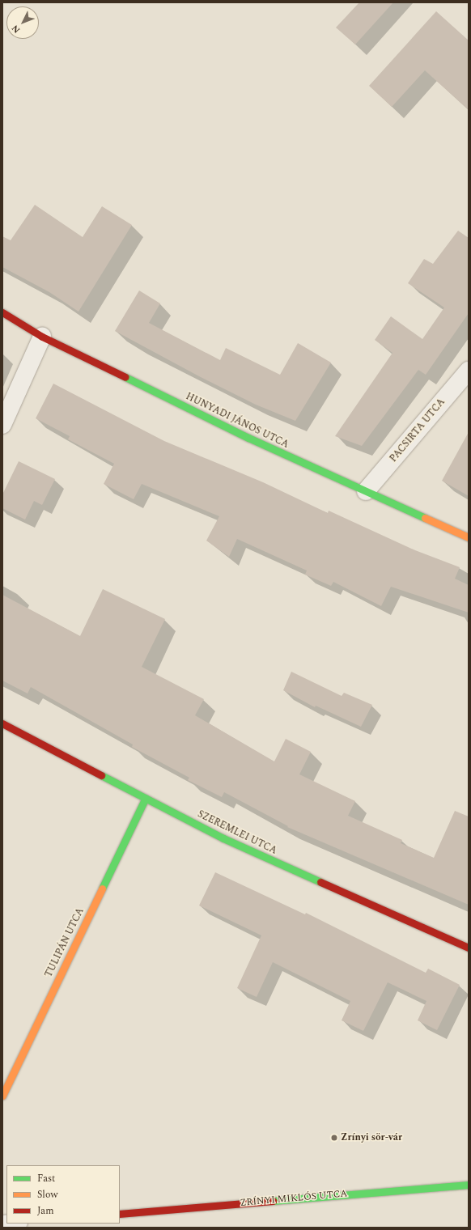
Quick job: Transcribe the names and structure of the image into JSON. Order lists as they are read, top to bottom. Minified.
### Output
{"streets":{"street":["HUNYADI JÁNOS UTCA","PACSIRTA UTCA","SZEREMLEI UTCA","TULIPÁN UTCA","ZRÍNYI MIKLÓS UTCA"]},"crossings":[["HUNYADI JÁNOS UTCA","PACSIRTA UTCA"],["SZEREMLEI UTCA","TULIPÁN UTCA"]],"places":["Zrínyi sör-vár"],"legend":["Fast","Slow","Jam"],"north":"bottom left"}
